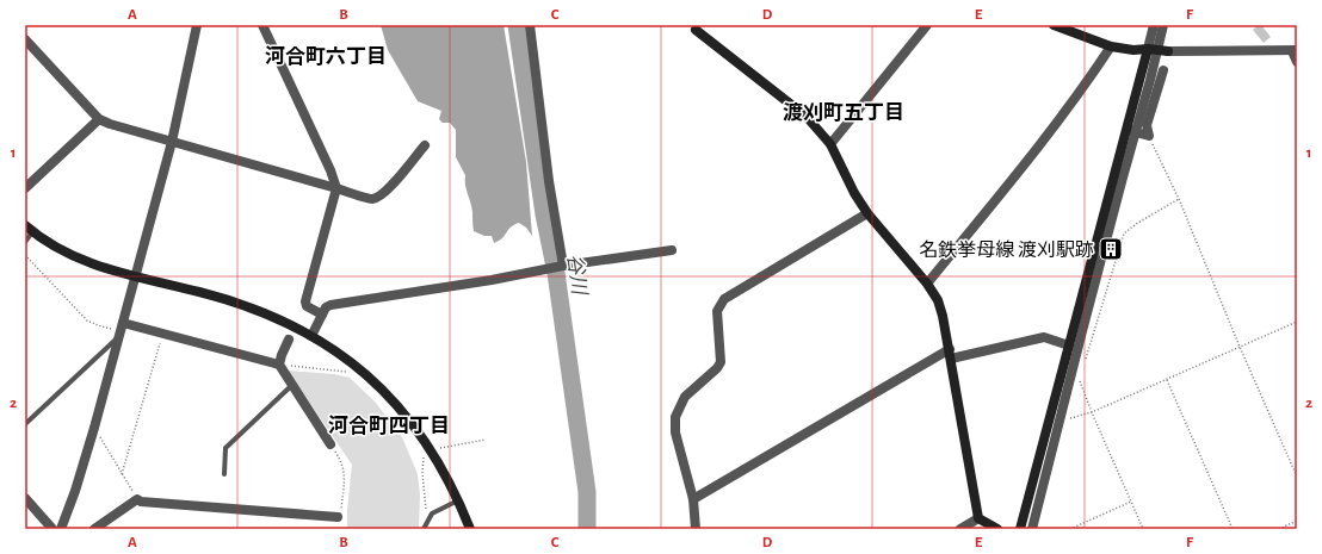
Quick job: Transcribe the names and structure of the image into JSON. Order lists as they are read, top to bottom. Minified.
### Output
{"districts":["河合町六丁目","渡刈町五丁目","河合町四丁目"],"water":["谷川"],"places":{"building":["名鉄挙母線 渡刈駅跡"]},"grid":{"columns":["A","B","C","D","E","F"],"rows":["1","2"]}}
